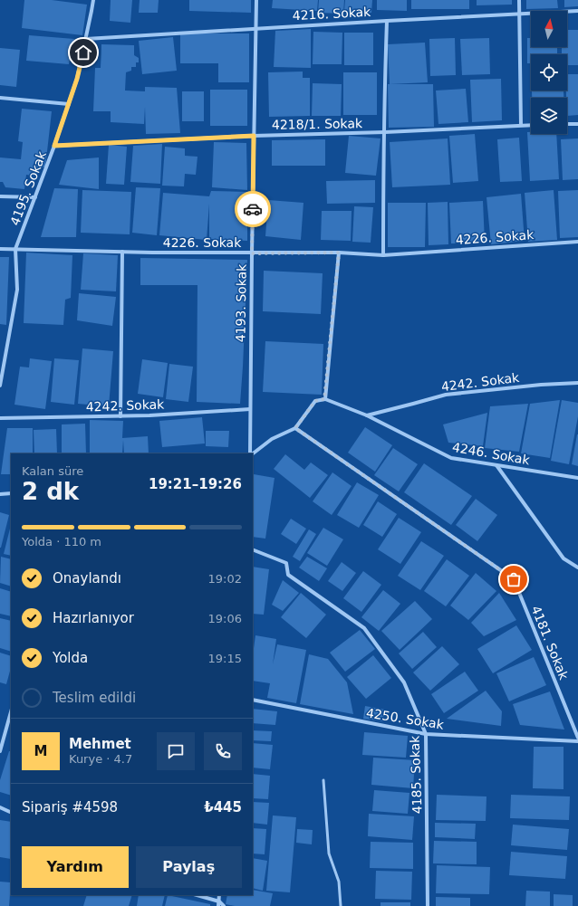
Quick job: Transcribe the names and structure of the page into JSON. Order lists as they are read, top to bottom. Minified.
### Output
{"streets":{"street":["4216. Sokak","4218/1. Sokak","4195. Sokak","4226. Sokak","4193. Sokak","4242. Sokak","4246. Sokak","4181. Sokak","4250. Sokak","4185. Sokak"]},"crossings":[["4216. Sokak","4195. Sokak"],["4216. Sokak","4193. Sokak"],["4218/1. Sokak","4195. Sokak"],["4218/1. Sokak","4193. Sokak"],["4195. Sokak","4226. Sokak"],["4226. Sokak","4193. Sokak"],["4193. Sokak","4242. Sokak"],["4242. Sokak","4246. Sokak"],["4250. Sokak","4185. Sokak"]],"north":"top","page":{"heading":["2 dk","Kalan süre","19:21–19:26"],"panel":["Mehmet","Kurye · 4.7","Sipariş #4598","₺445"],"bar":"Yolda · 110 m","list":[["Onaylandı","19:02"],["Hazırlanıyor","19:06"],["Yolda","19:15"],"Teslim edildi"],"round":"M","buttons":["Yardım","Paylaş"]}}
